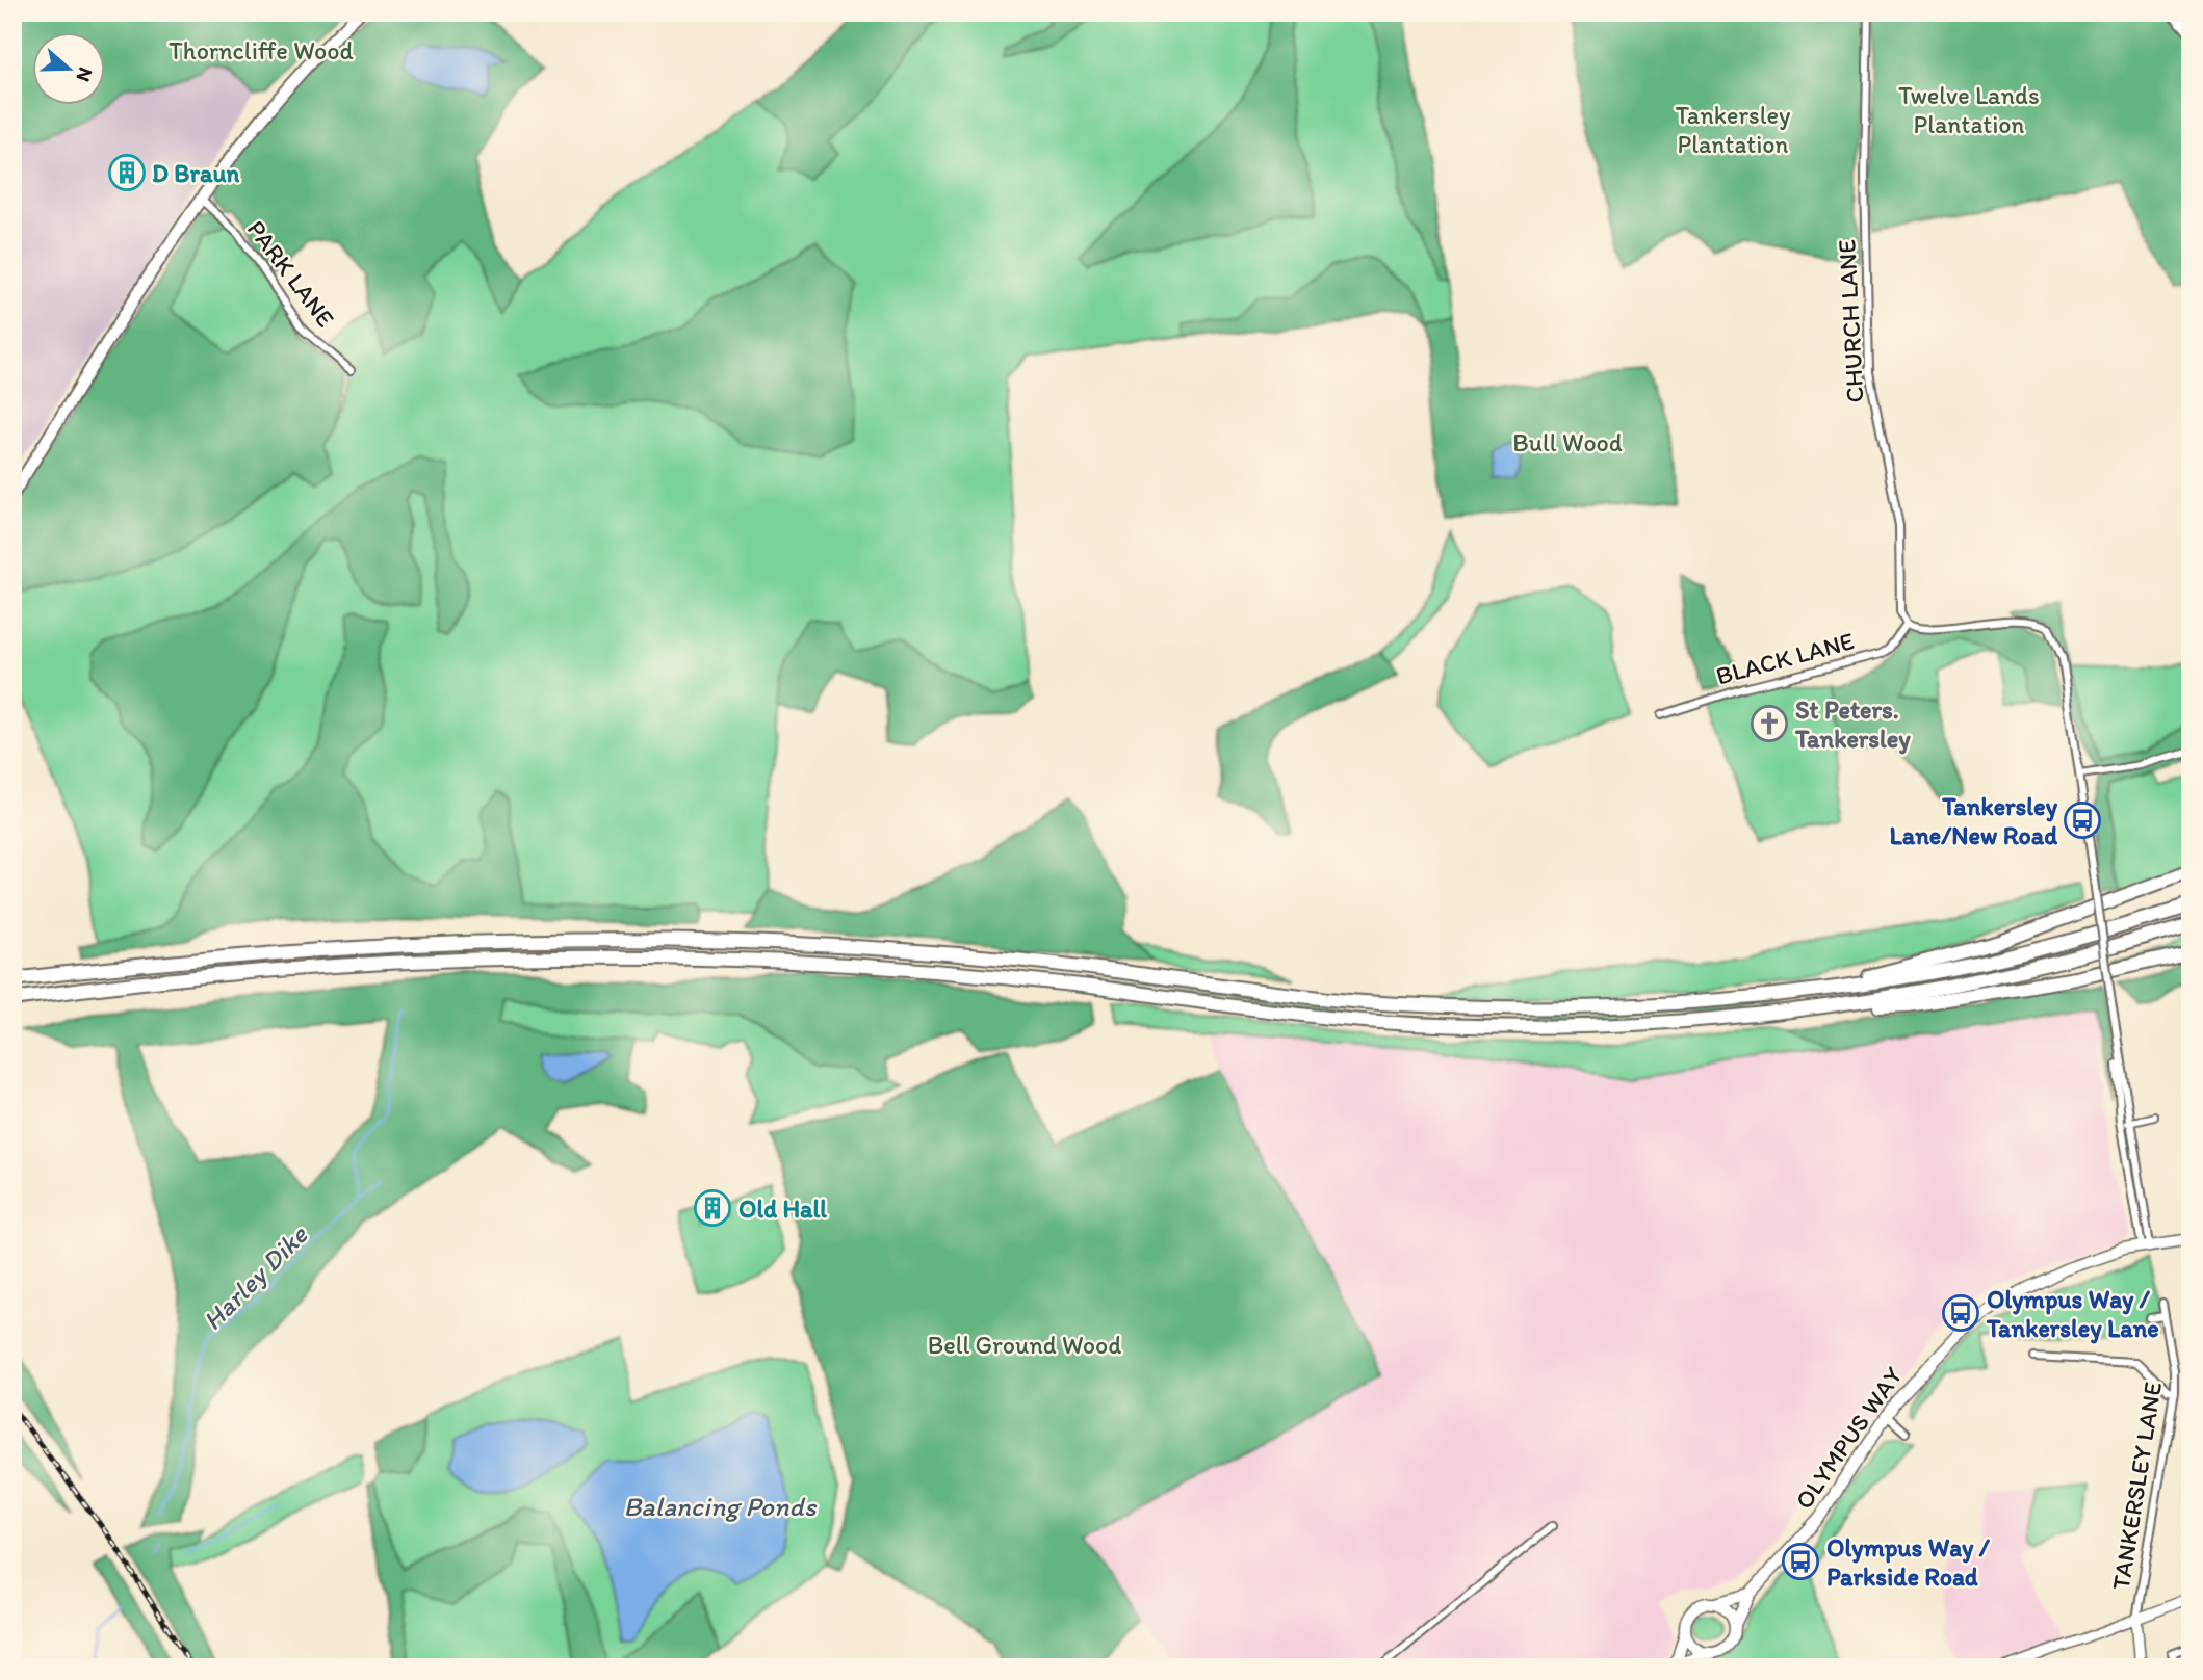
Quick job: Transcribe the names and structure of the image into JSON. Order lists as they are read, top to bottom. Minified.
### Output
{"streets":{"main road":["OLYMPUS WAY"],"street":["PARK LANE","CHURCH LANE","BLACK LANE","TANKERSLEY LANE"]},"crossings":[["CHURCH LANE","BLACK LANE"]],"water":["Harley Dike","Balancing Ponds"],"parks":["Thorncliffe Wood","Twelve Lands Plantation","Tankersley Plantation","Bull Wood","Bell Ground Wood"],"places":{"building":["D Braun","Old Hall"],"church":["St Peters. Tankersley"],"bus stop":["Tankersley Lane/New Road","Olympus Way / Tankersley Lane","Olympus Way / Parkside Road"]},"north":"right"}
